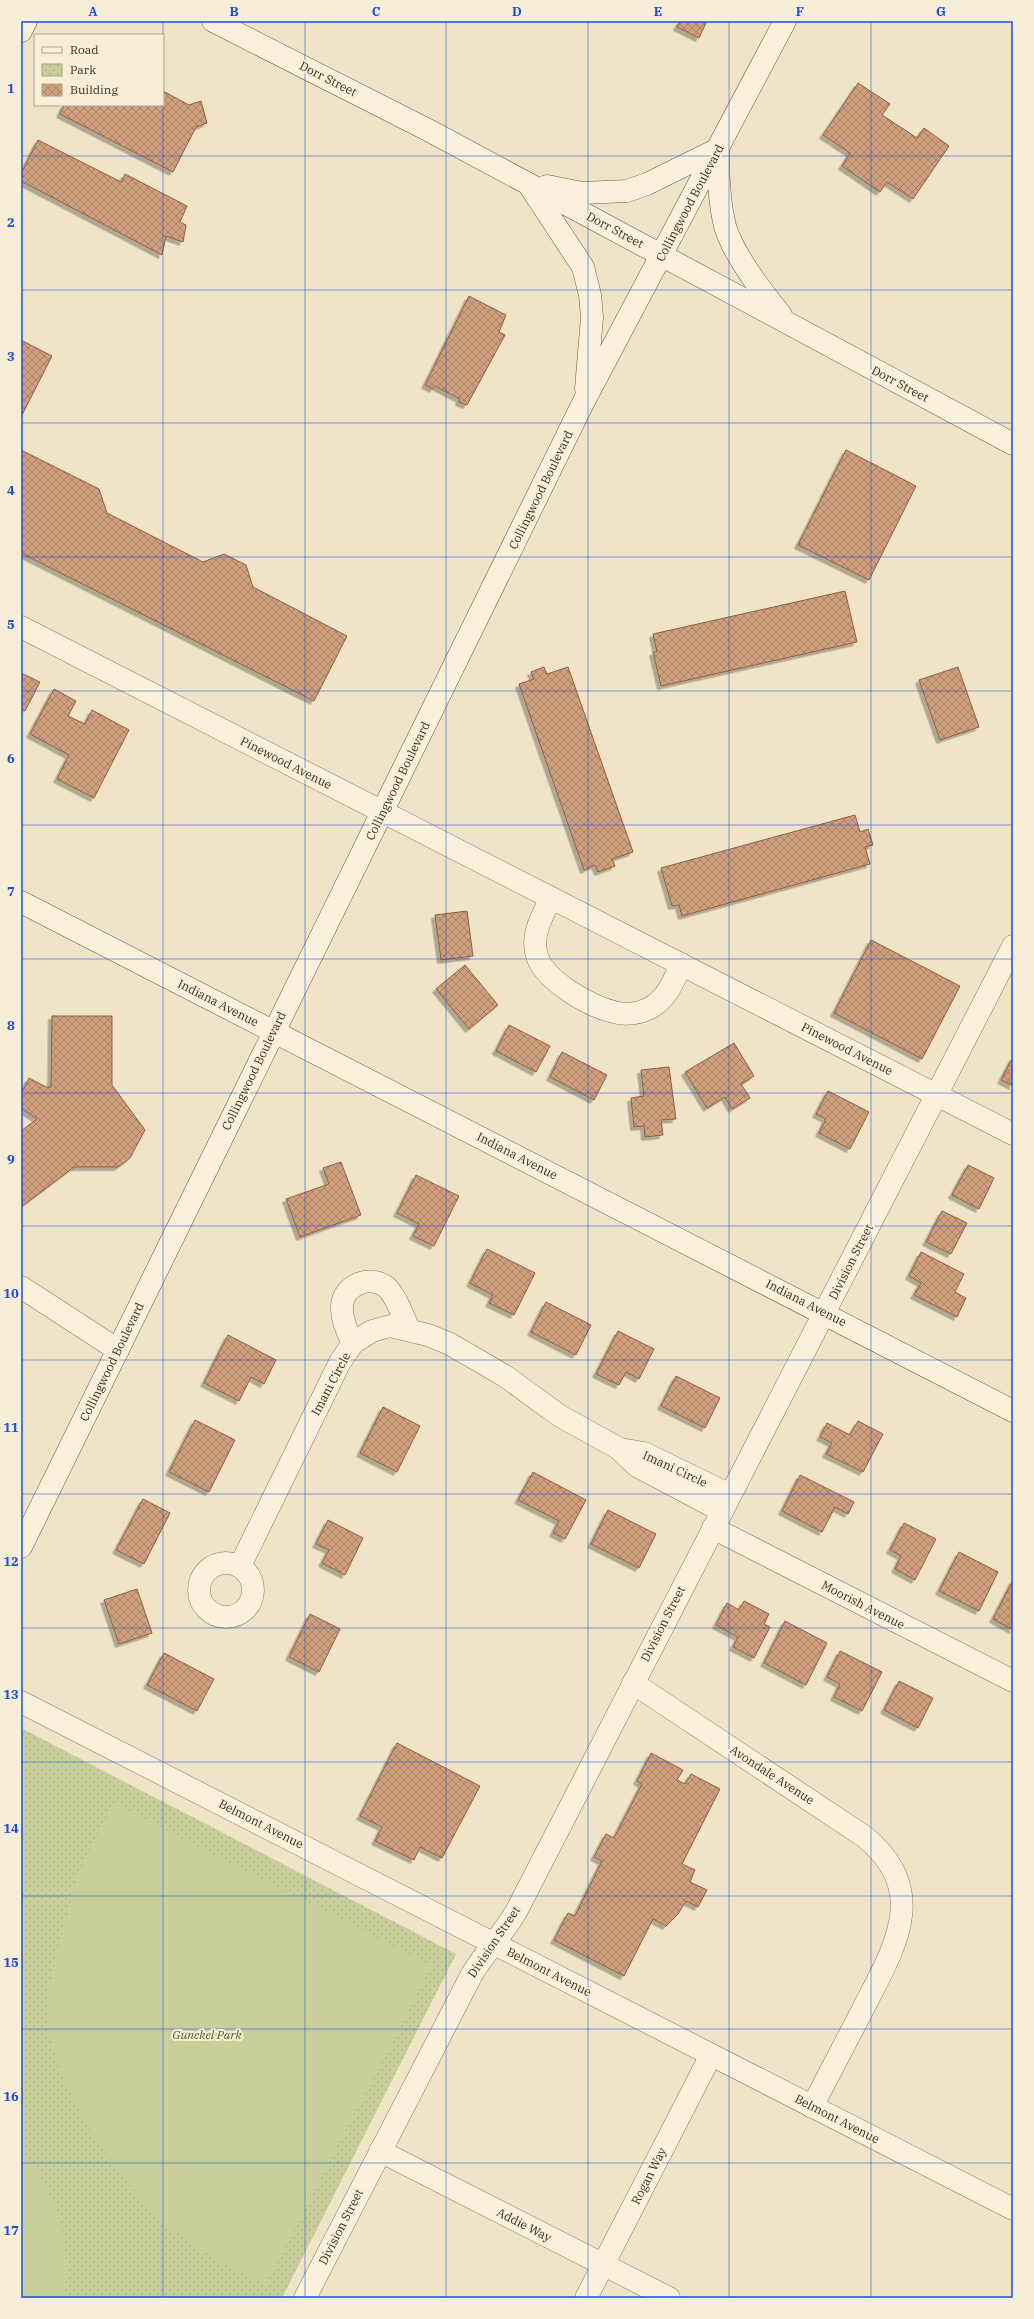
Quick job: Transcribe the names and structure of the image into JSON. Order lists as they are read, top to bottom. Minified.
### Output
{"streets":{"street":["Dorr Street","Collingwood Boulevard","Pinewood Avenue","Indiana Avenue","Division Street","Imani Circle","Moorish Avenue","Avondale Avenue","Belmont Avenue","Rogan Way","Addie Way"]},"crossings":[["Dorr Street","Collingwood Boulevard"],["Collingwood Boulevard","Pinewood Avenue"],["Collingwood Boulevard","Indiana Avenue"],["Pinewood Avenue","Division Street"],["Indiana Avenue","Division Street"],["Division Street","Imani Circle"],["Division Street","Moorish Avenue"],["Division Street","Avondale Avenue"],["Division Street","Belmont Avenue"],["Division Street","Addie Way"],["Imani Circle","Moorish Avenue"],["Avondale Avenue","Belmont Avenue"],["Belmont Avenue","Rogan Way"],["Rogan Way","Addie Way"]],"parks":["Gunckel Park"],"legend":["Road","Park","Building"],"grid":{"columns":["A","B","C","D","E","F","G"],"rows":["1","2","3","4","5","6","7","8","9","10","11","12","13","14","15","16","17"]}}
